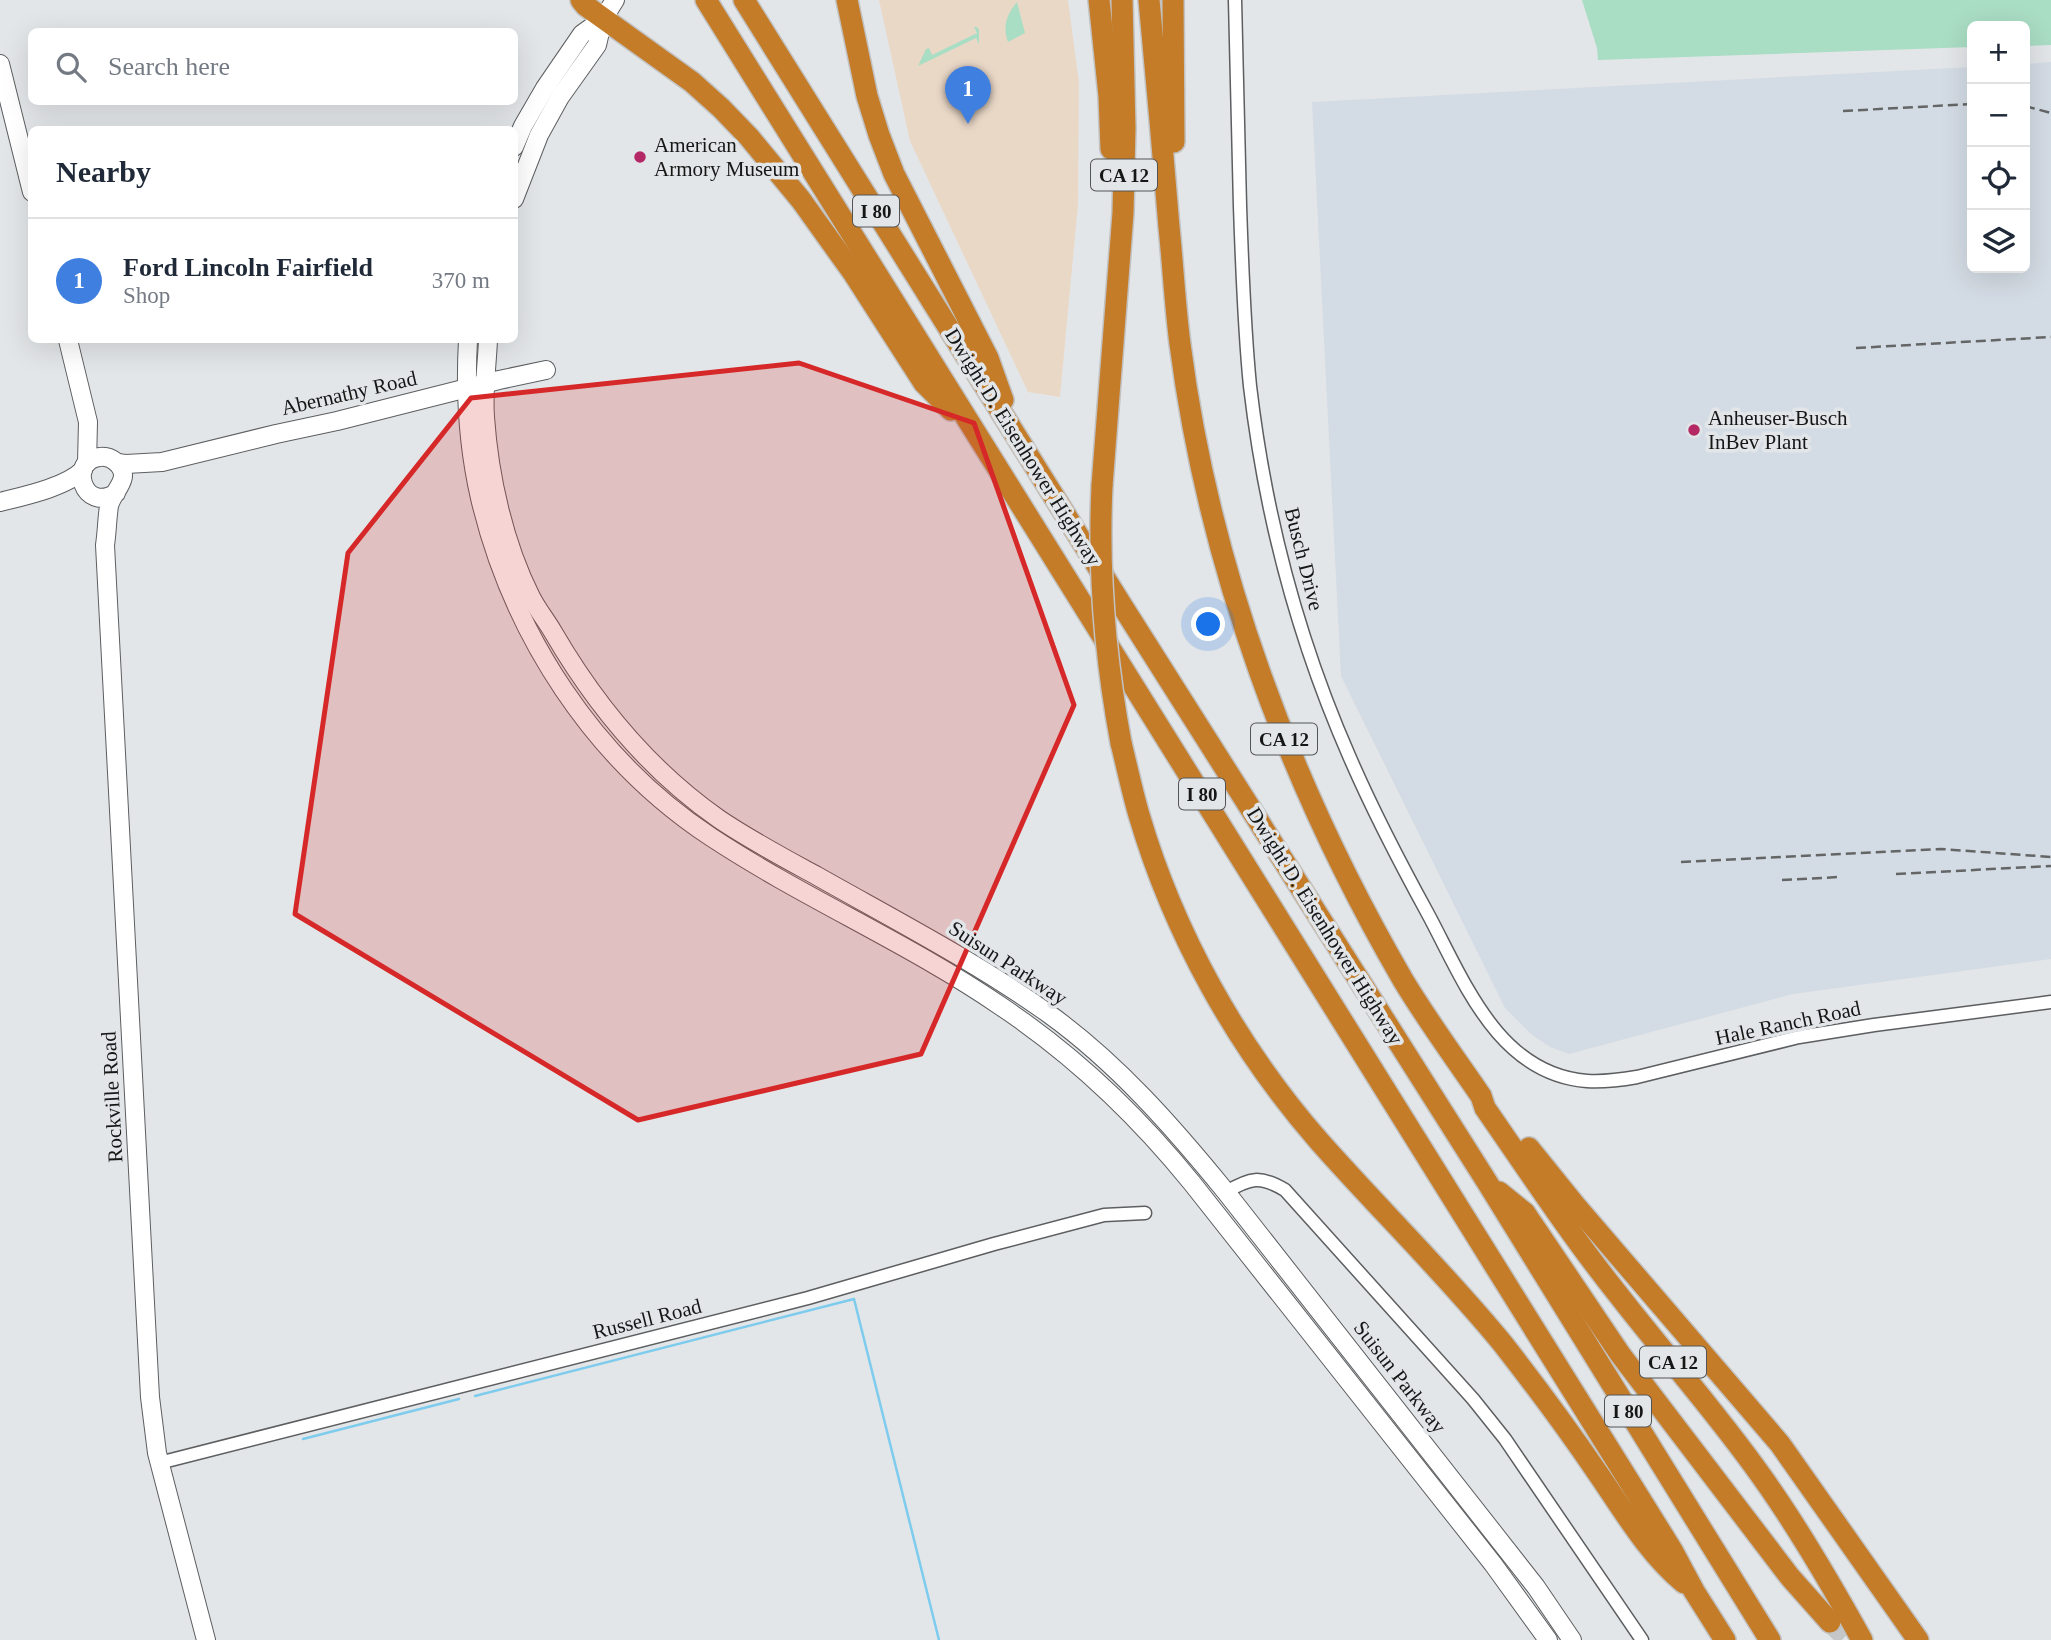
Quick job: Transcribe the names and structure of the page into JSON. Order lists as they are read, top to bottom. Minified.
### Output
{"streets":{"highway":["CA 12","I 80","Dwight D. Eisenhower Highway"],"main road":["Abernathy Road","Suisun Parkway","Rockville Road"],"street":["Busch Drive","Hale Ranch Road","Russell Road"]},"crossings":[["CA 12","Dwight D. Eisenhower Highway"],["Abernathy Road","Suisun Parkway"],["Abernathy Road","Rockville Road"],["Busch Drive","Hale Ranch Road"],["Rockville Road","Russell Road"]],"places":["American Armory Museum","Anheuser-Busch InBev Plant"],"page":{"map_buttons":["+","−"],"search":"Search here","pins":"1","heading":"Nearby","list":[{"mark":"1","name":"Ford Lincoln Fairfield","note":"Shop","value":"370 m"}]}}
